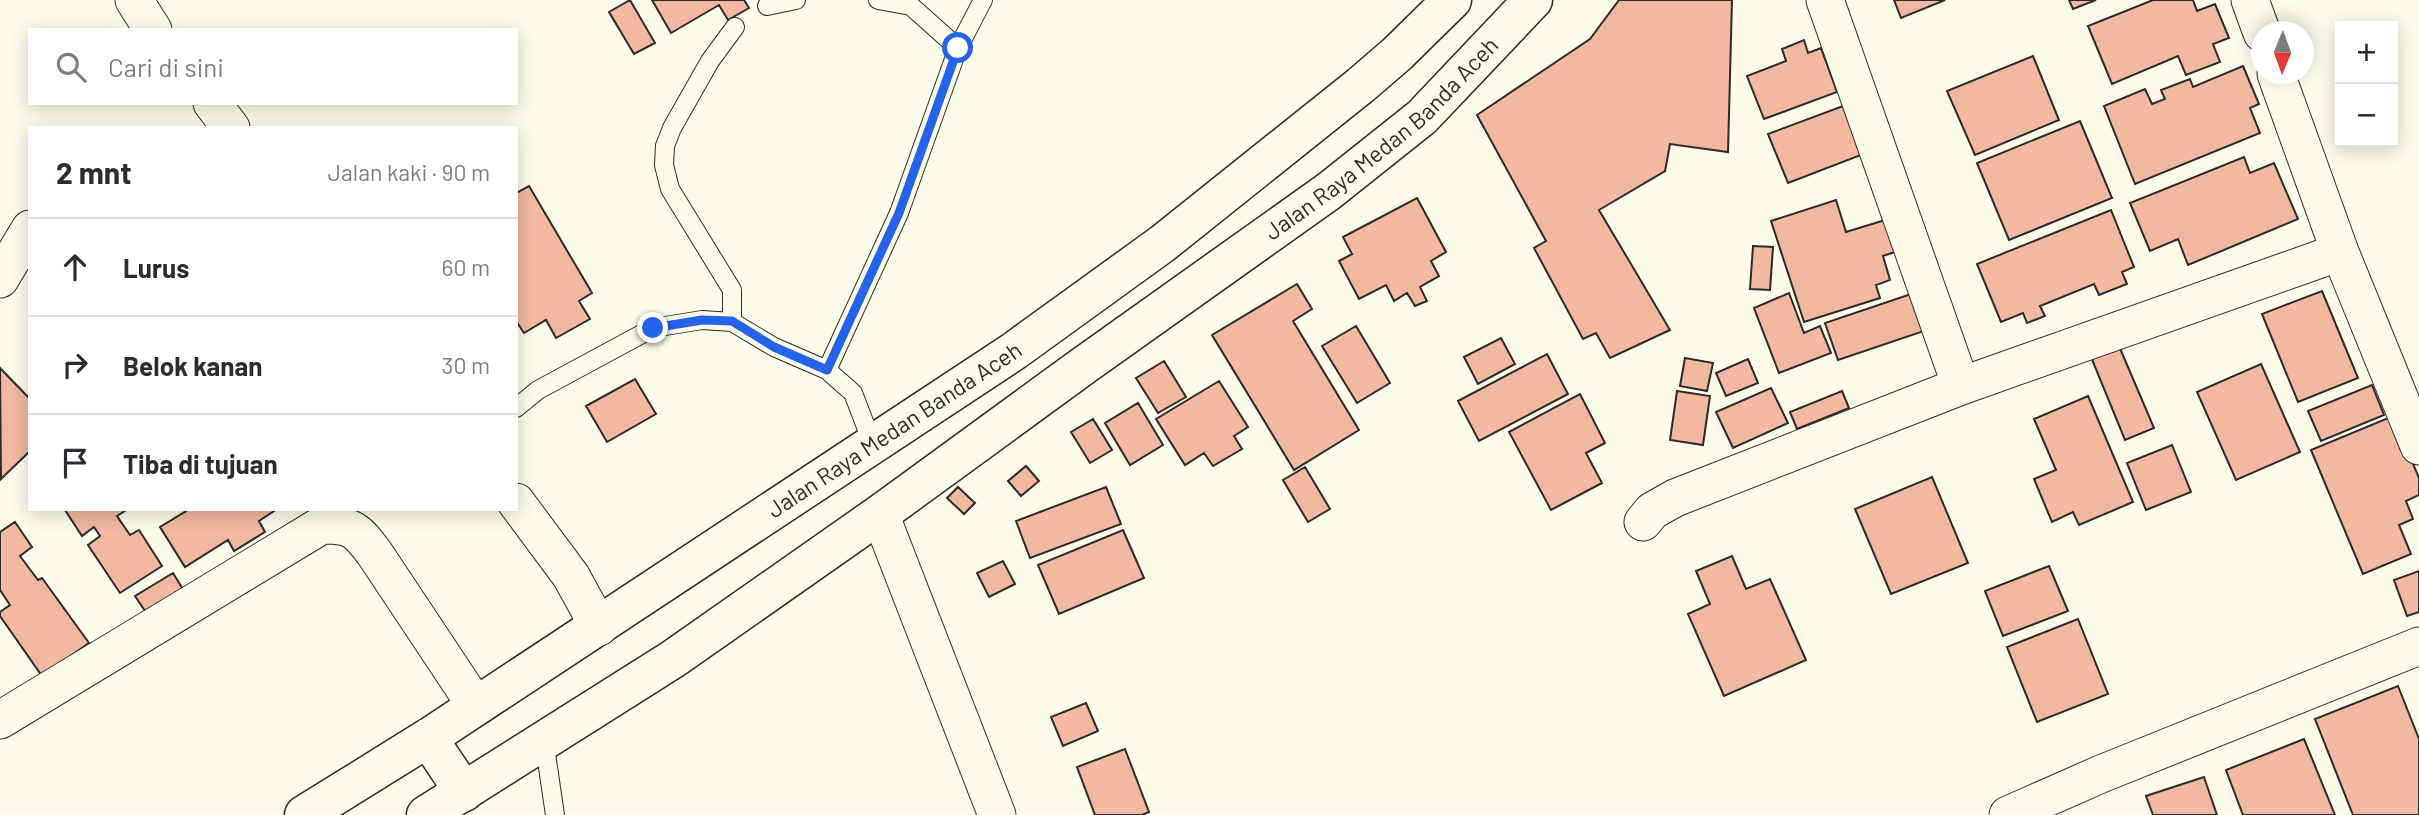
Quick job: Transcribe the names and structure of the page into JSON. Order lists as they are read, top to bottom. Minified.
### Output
{"streets":{"highway":["Jalan Raya Medan Banda Aceh"]},"north":"bottom","page":{"map_buttons":["+","−"],"search":"Cari di sini","heading":["2 mnt","Jalan kaki · 90 m"],"list":[["Lurus","60 m"],["Belok kanan","30 m"],"Tiba di tujuan"]}}
